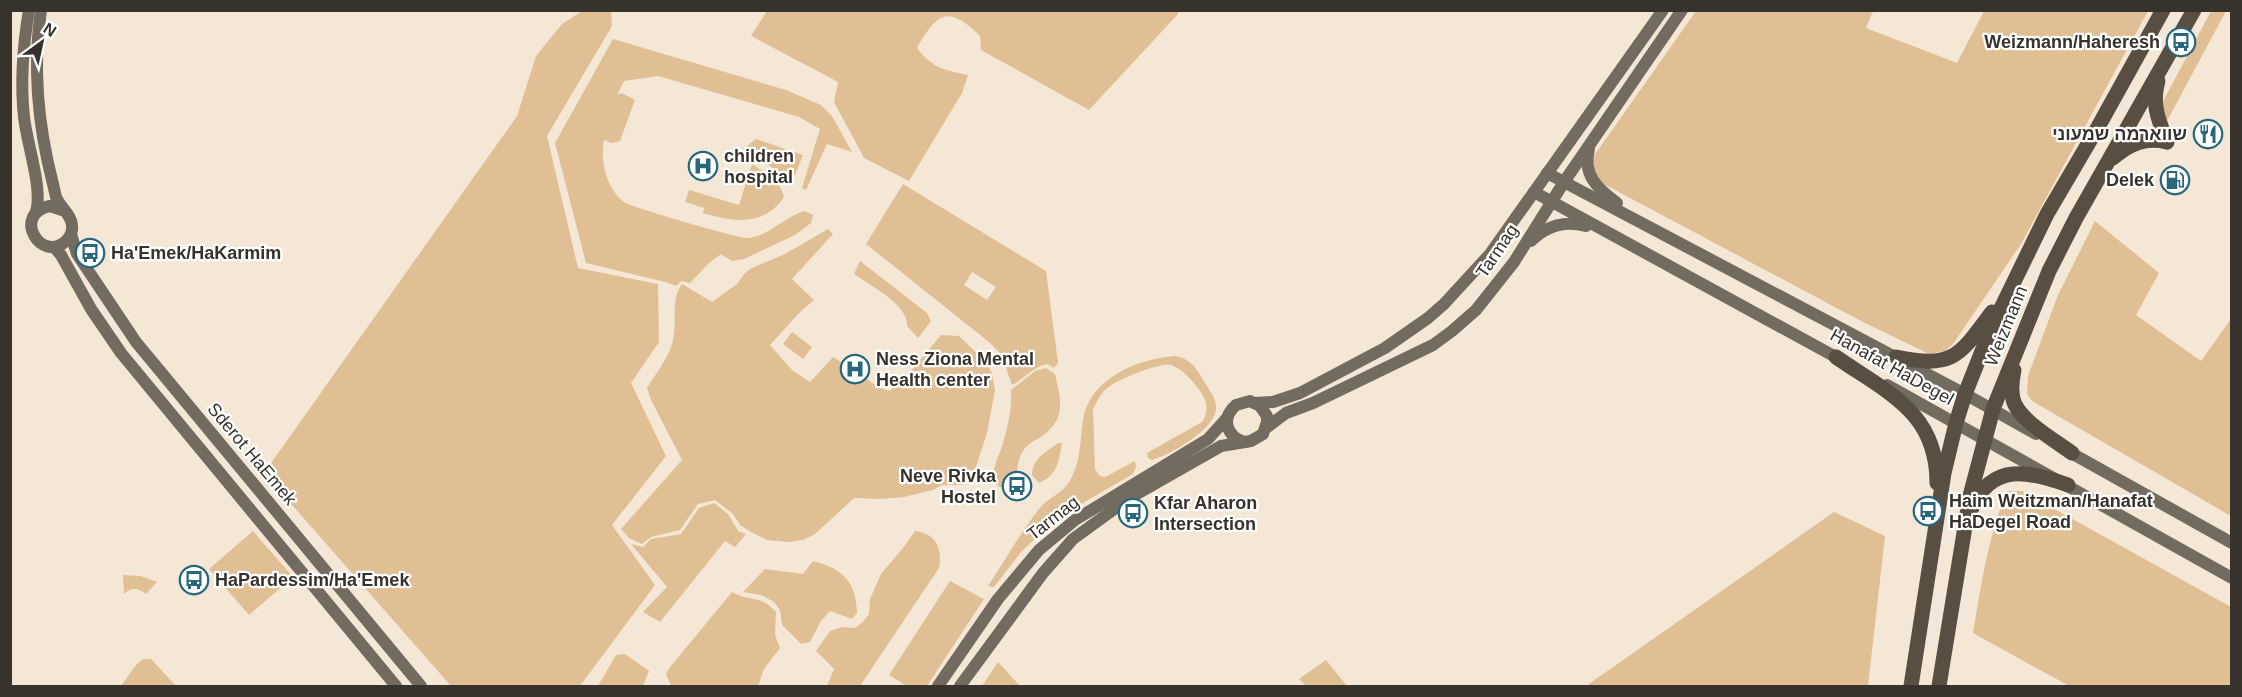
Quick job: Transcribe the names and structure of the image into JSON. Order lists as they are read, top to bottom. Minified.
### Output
{"streets":{"main road":["Weizmann"],"street":["Tarmag","Hanafat HaDegel","Sderot HaEmek"]},"crossings":[["Tarmag","Hanafat HaDegel"],["Weizmann","Hanafat HaDegel"]],"places":{"bus stop":["Weizmann/Haheresh","Ha'Emek/HaKarmim","Neve Rivka Hostel","Haim Weitzman/Hanafat HaDegel Road","Kfar Aharon Intersection","HaPardessim/Ha'Emek"],"restaurant":["שווארמה שמעוני"],"hospital":["children hospital","Ness Ziona Mental Health center"],"fuel station":["Delek"]},"north":"top right"}
